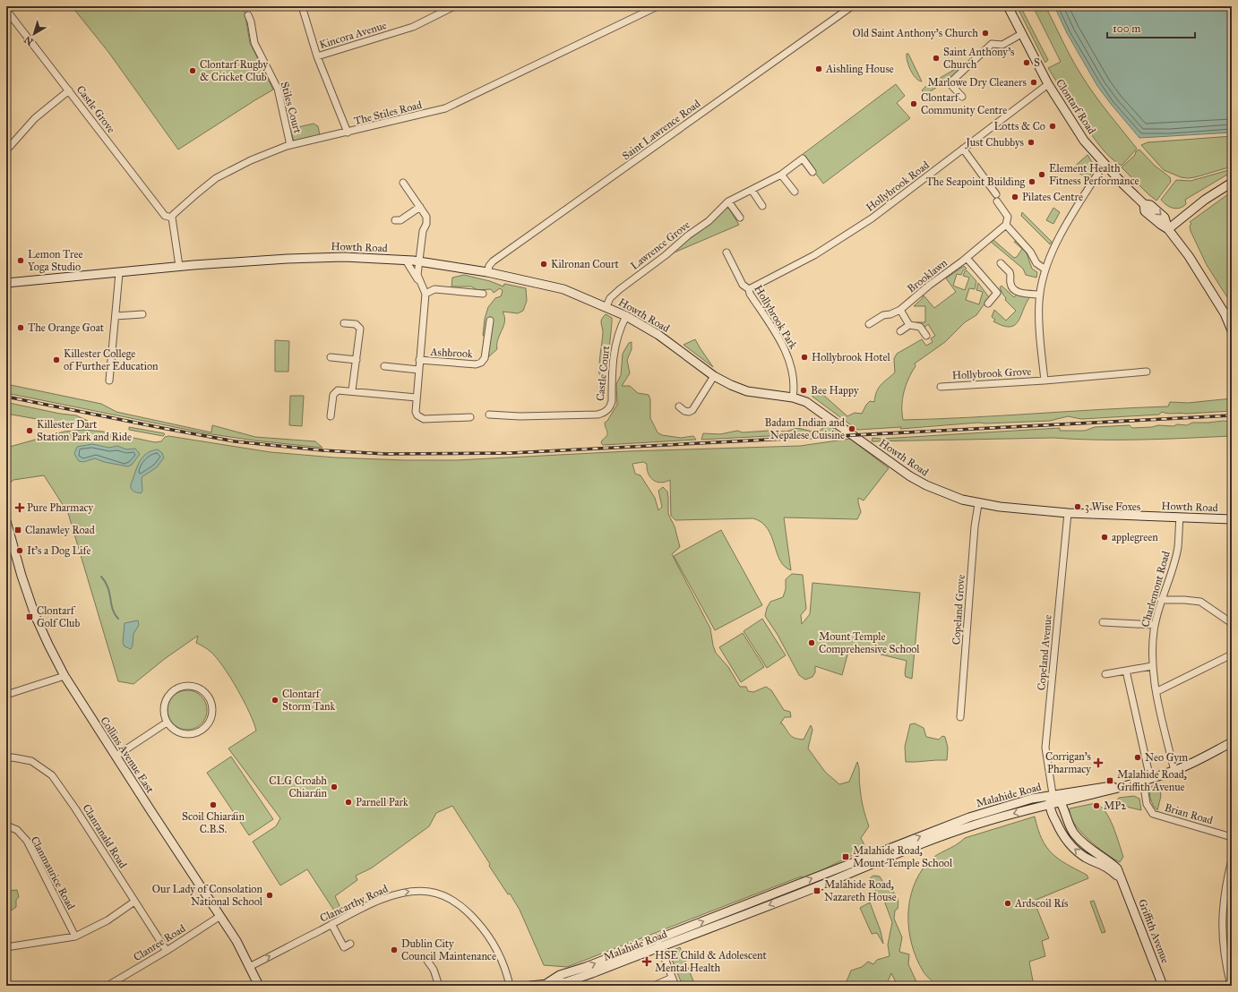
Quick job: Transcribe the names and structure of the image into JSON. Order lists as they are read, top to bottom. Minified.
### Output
{"streets":{"main road":["Clontarf Road","Howth Road","Collins Avenue East","Malahide Road","Griffith Avenue"],"street":["Kincora Avenue","Stiles Court","Castle Grove","The Stiles Road","Saint Lawrence Road","Hollybrook Road","Lawrence Grove","Brooklawn","Hollybrook Park","Ashbrook","Castle Court","Hollybrook Grove","Charlemont Road","Copeland Grove","Copeland Avenue","Brian Road","Clanranald Road","Clanmaurice Road","Clancarthy Road","Clanree Road"]},"crossings":[["Clontarf Road","Hollybrook Road"],["Clontarf Road","Hollybrook Grove"],["Stiles Court","The Stiles Road"],["Castle Grove","The Stiles Road"],["Saint Lawrence Road","Howth Road"],["Hollybrook Road","Hollybrook Park"],["Lawrence Grove","Howth Road"],["Howth Road","Hollybrook Park"],["Howth Road","Castle Court"],["Howth Road","Charlemont Road"],["Howth Road","Copeland Grove"],["Howth Road","Copeland Avenue"],["Charlemont Road","Malahide Road"],["Copeland Avenue","Malahide Road"],["Copeland Avenue","Griffith Avenue"],["Collins Avenue East","Clancarthy Road"],["Collins Avenue East","Clanree Road"],["Malahide Road","Brian Road"],["Malahide Road","Griffith Avenue"],["Clanranald Road","Clanree Road"]],"places":{"other":["Old Saint Anthony's Church","Saint Anthony's Church","S","Aishling House","Clontarf Rugby & Cricket Club","Marlowe Dry Cleaners","Clontarf Community Centre","Lotts & Co","Just Chubbys","Element Health Fitness Performance","The Seapoint Building","Pilates Centre","Lemon Tree Yoga Studio","Kilronan Court","The Orange Goat","Hollybrook Hotel","Killester College of Further Education","Bee Happy","Badam Indian and Nepalese Cuisine","Killester Dart Station Park and Ride","3 Wise Foxes","applegreen","It’s a Dog Life","Mount Temple Comprehensive School","Clontarf Storm Tank","Neo Gym","CLG Croabh Chiaráin","Parnell Park","Scoil Chiaráin C.B.S.","MP2","Our Lady of Consolation National School","Ardscoil Rís","Dublin City Council Maintenance"],"health":["Pure Pharmacy","Corrigan's Pharmacy","HSE Child & Adolescent Mental Health"],"transit":["Clanawley Road","Clontarf Golf Club","Malahide Road, Griffith Avenue","Malahide Road, Mount Temple School","Malahide Road, Nazareth House"]},"scale_bar":"100 m","north":"bottom left"}
